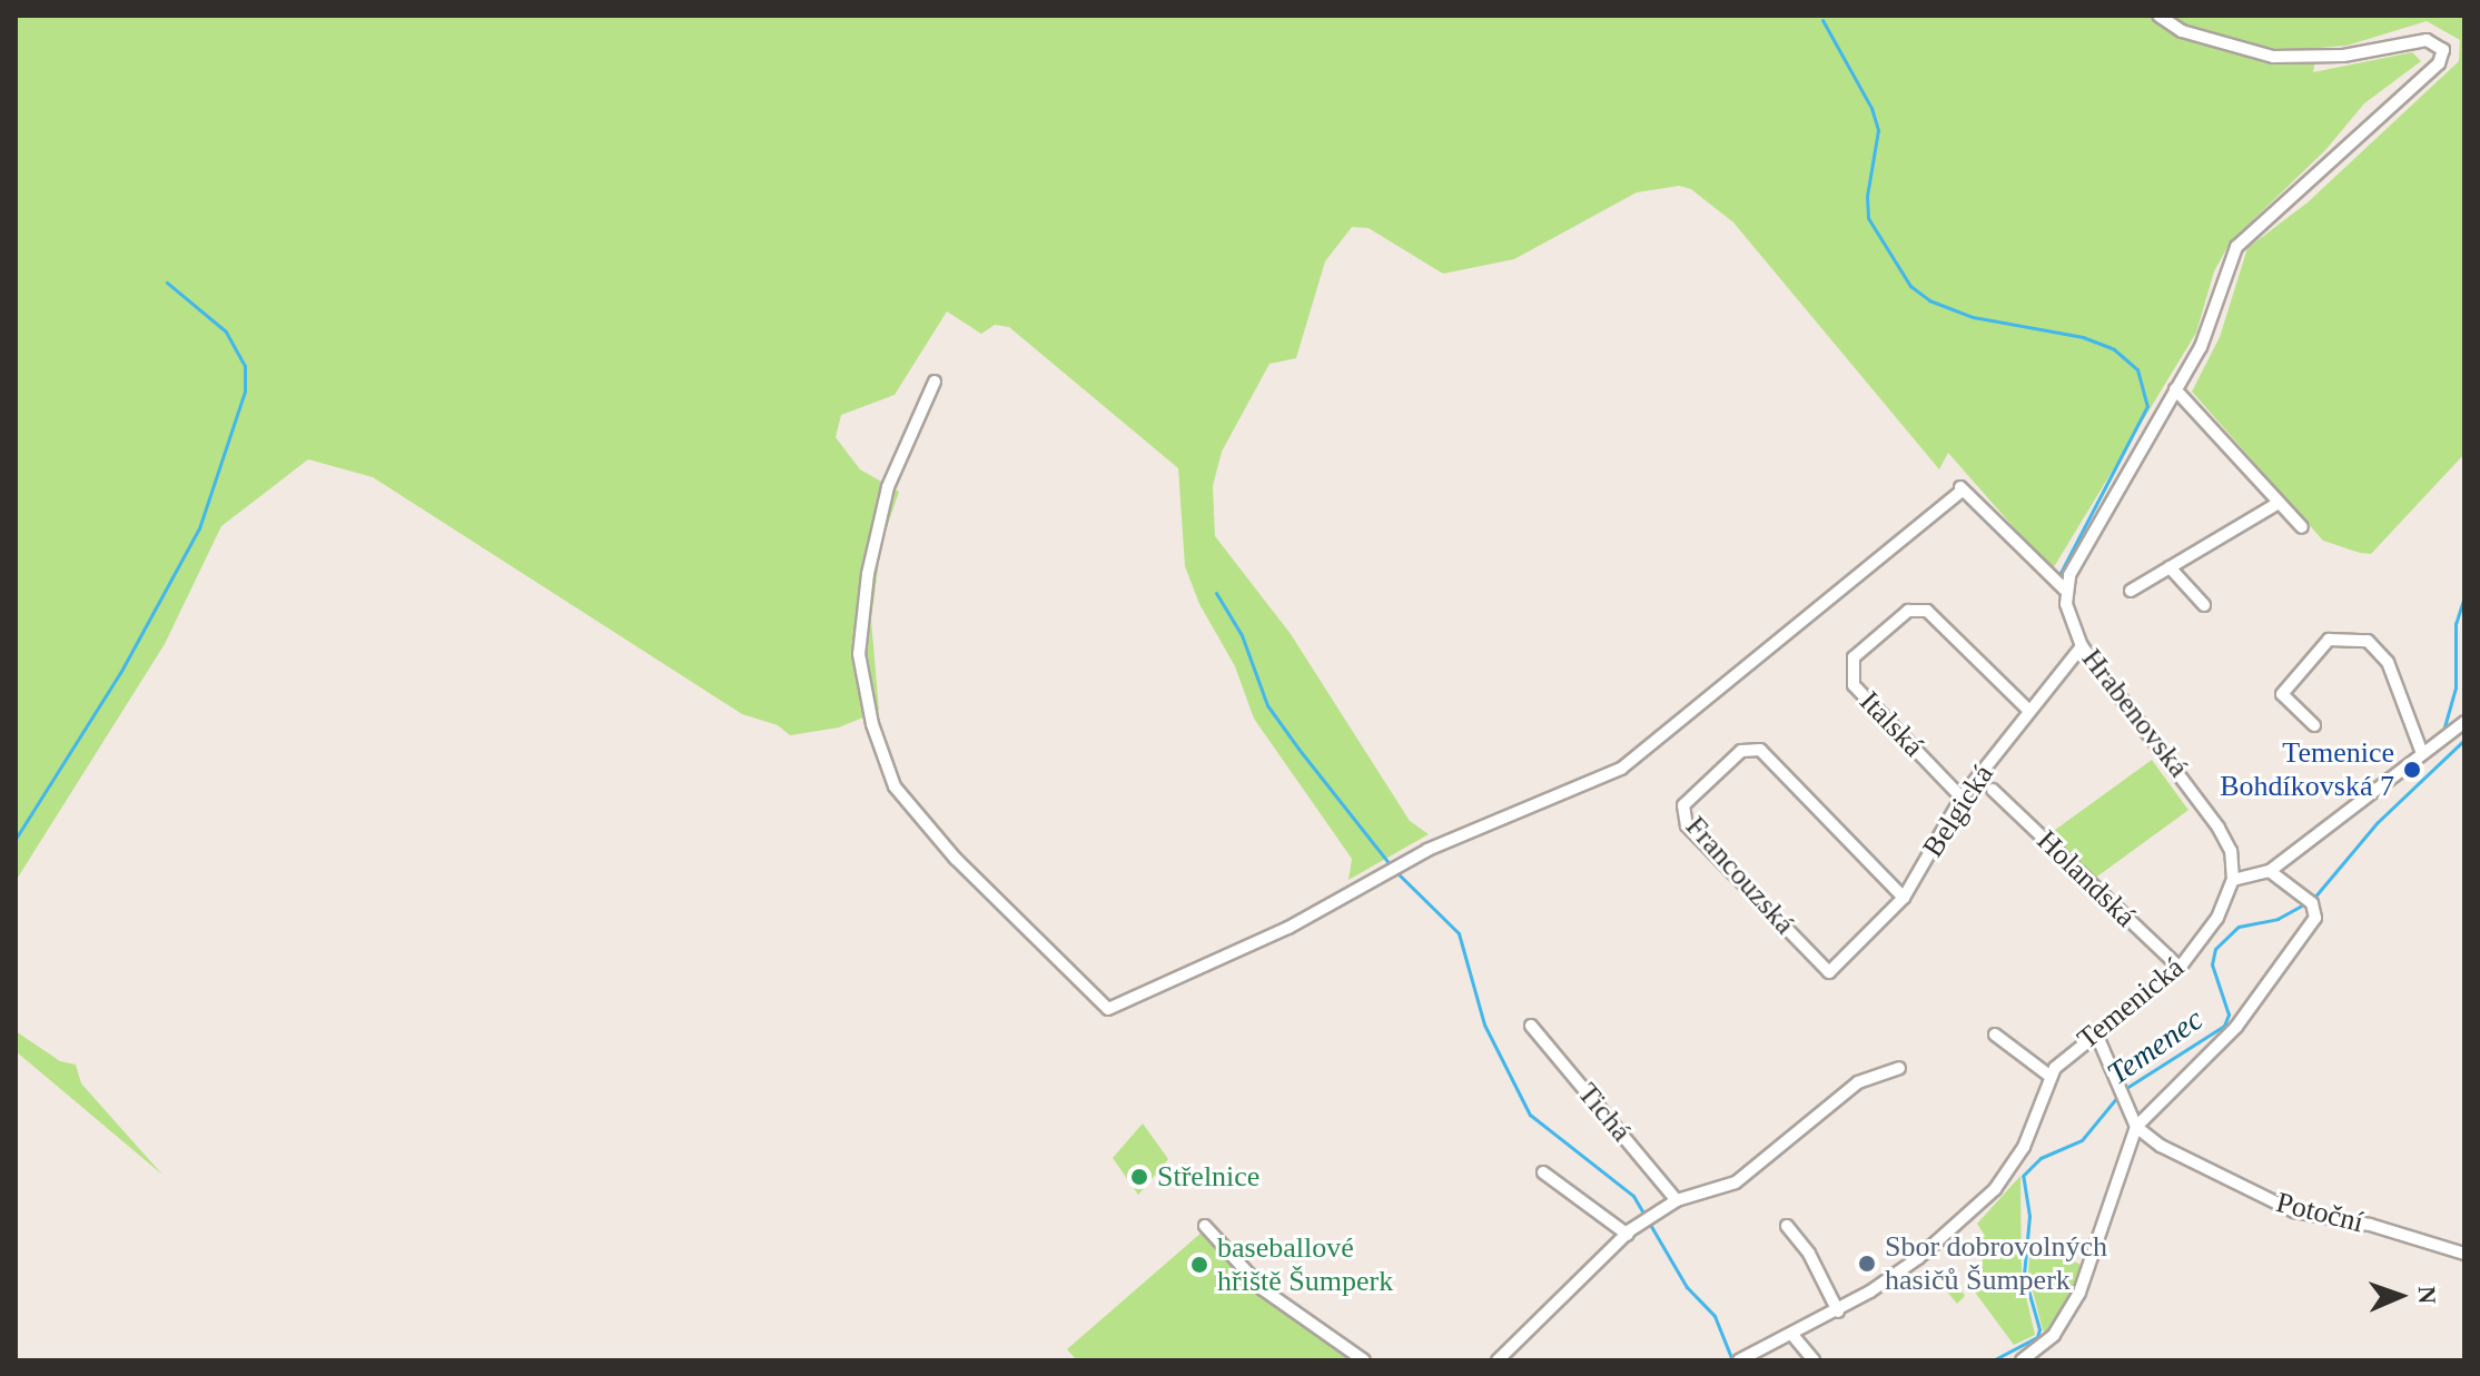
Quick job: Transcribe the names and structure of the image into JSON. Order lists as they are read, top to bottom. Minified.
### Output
{"streets":{"street":["Hrabenovská","Italská","Belgická","Francouzská","Holandská","Temenická","Tichá","Potoční"]},"crossings":[["Hrabenovská","Belgická"],["Hrabenovská","Temenická"],["Italská","Belgická"],["Belgická","Francouzská"],["Holandská","Temenická"]],"water":["Temenec"],"places":["Temenice Bohdíkovská 7","Střelnice","Sbor dobrovolných hasičů Šumperk","baseballové hřiště Šumperk"],"north":"right"}
